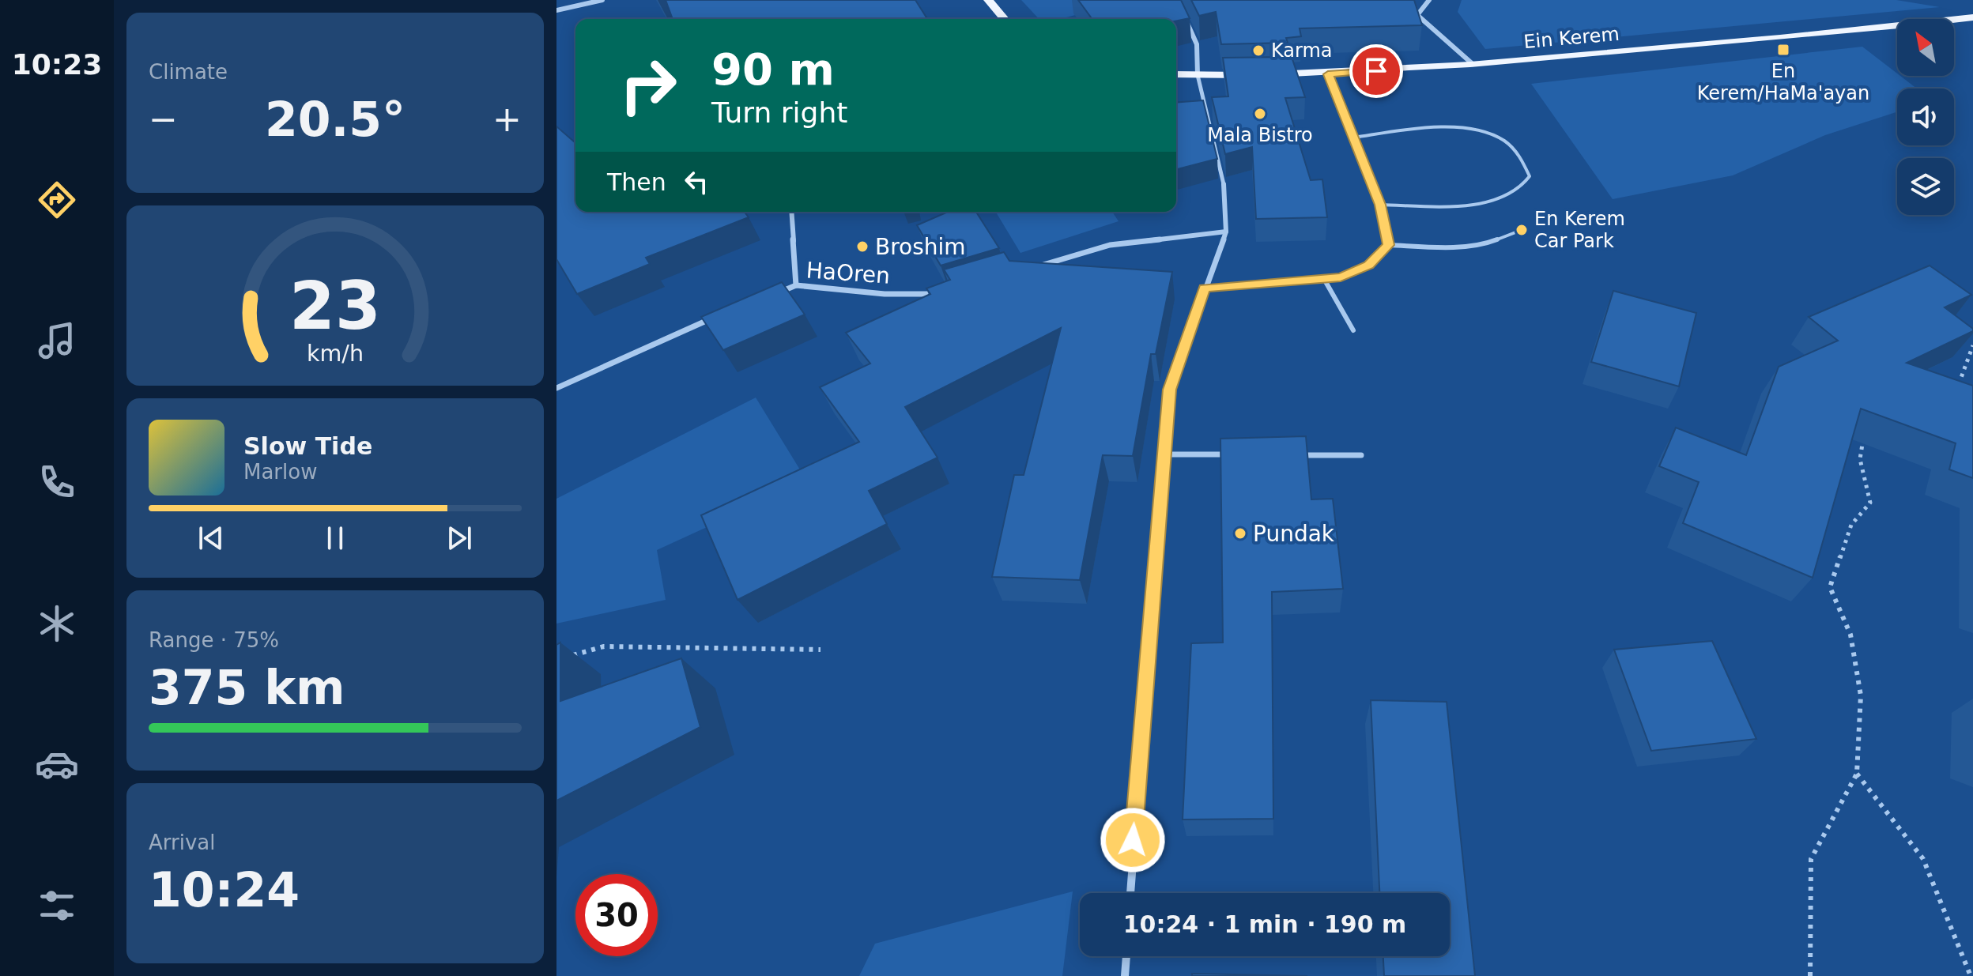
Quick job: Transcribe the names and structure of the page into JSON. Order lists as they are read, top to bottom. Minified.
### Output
{"streets":{"main road":["Ein Kerem"],"street":["HaOren"]},"places":{"transit":["En Kerem/HaMa'ayan"],"other":["Karma","Mala Bistro","En Kerem Car Park","Broshim","Pundak"]},"north":"top left","page":{"tabs":"10:23","tile":["Climate",["Range · 75%","375 km"],["Arrival","10:24"]],"turn":["90 m","Turn right"],"heat":["−","20.5°","+"],"then":"Then","song":["Slow Tide","Marlow"],"limit":"30","trip":"10:24 · 1 min · 190 m","gauge":["23","km/h"]}}
